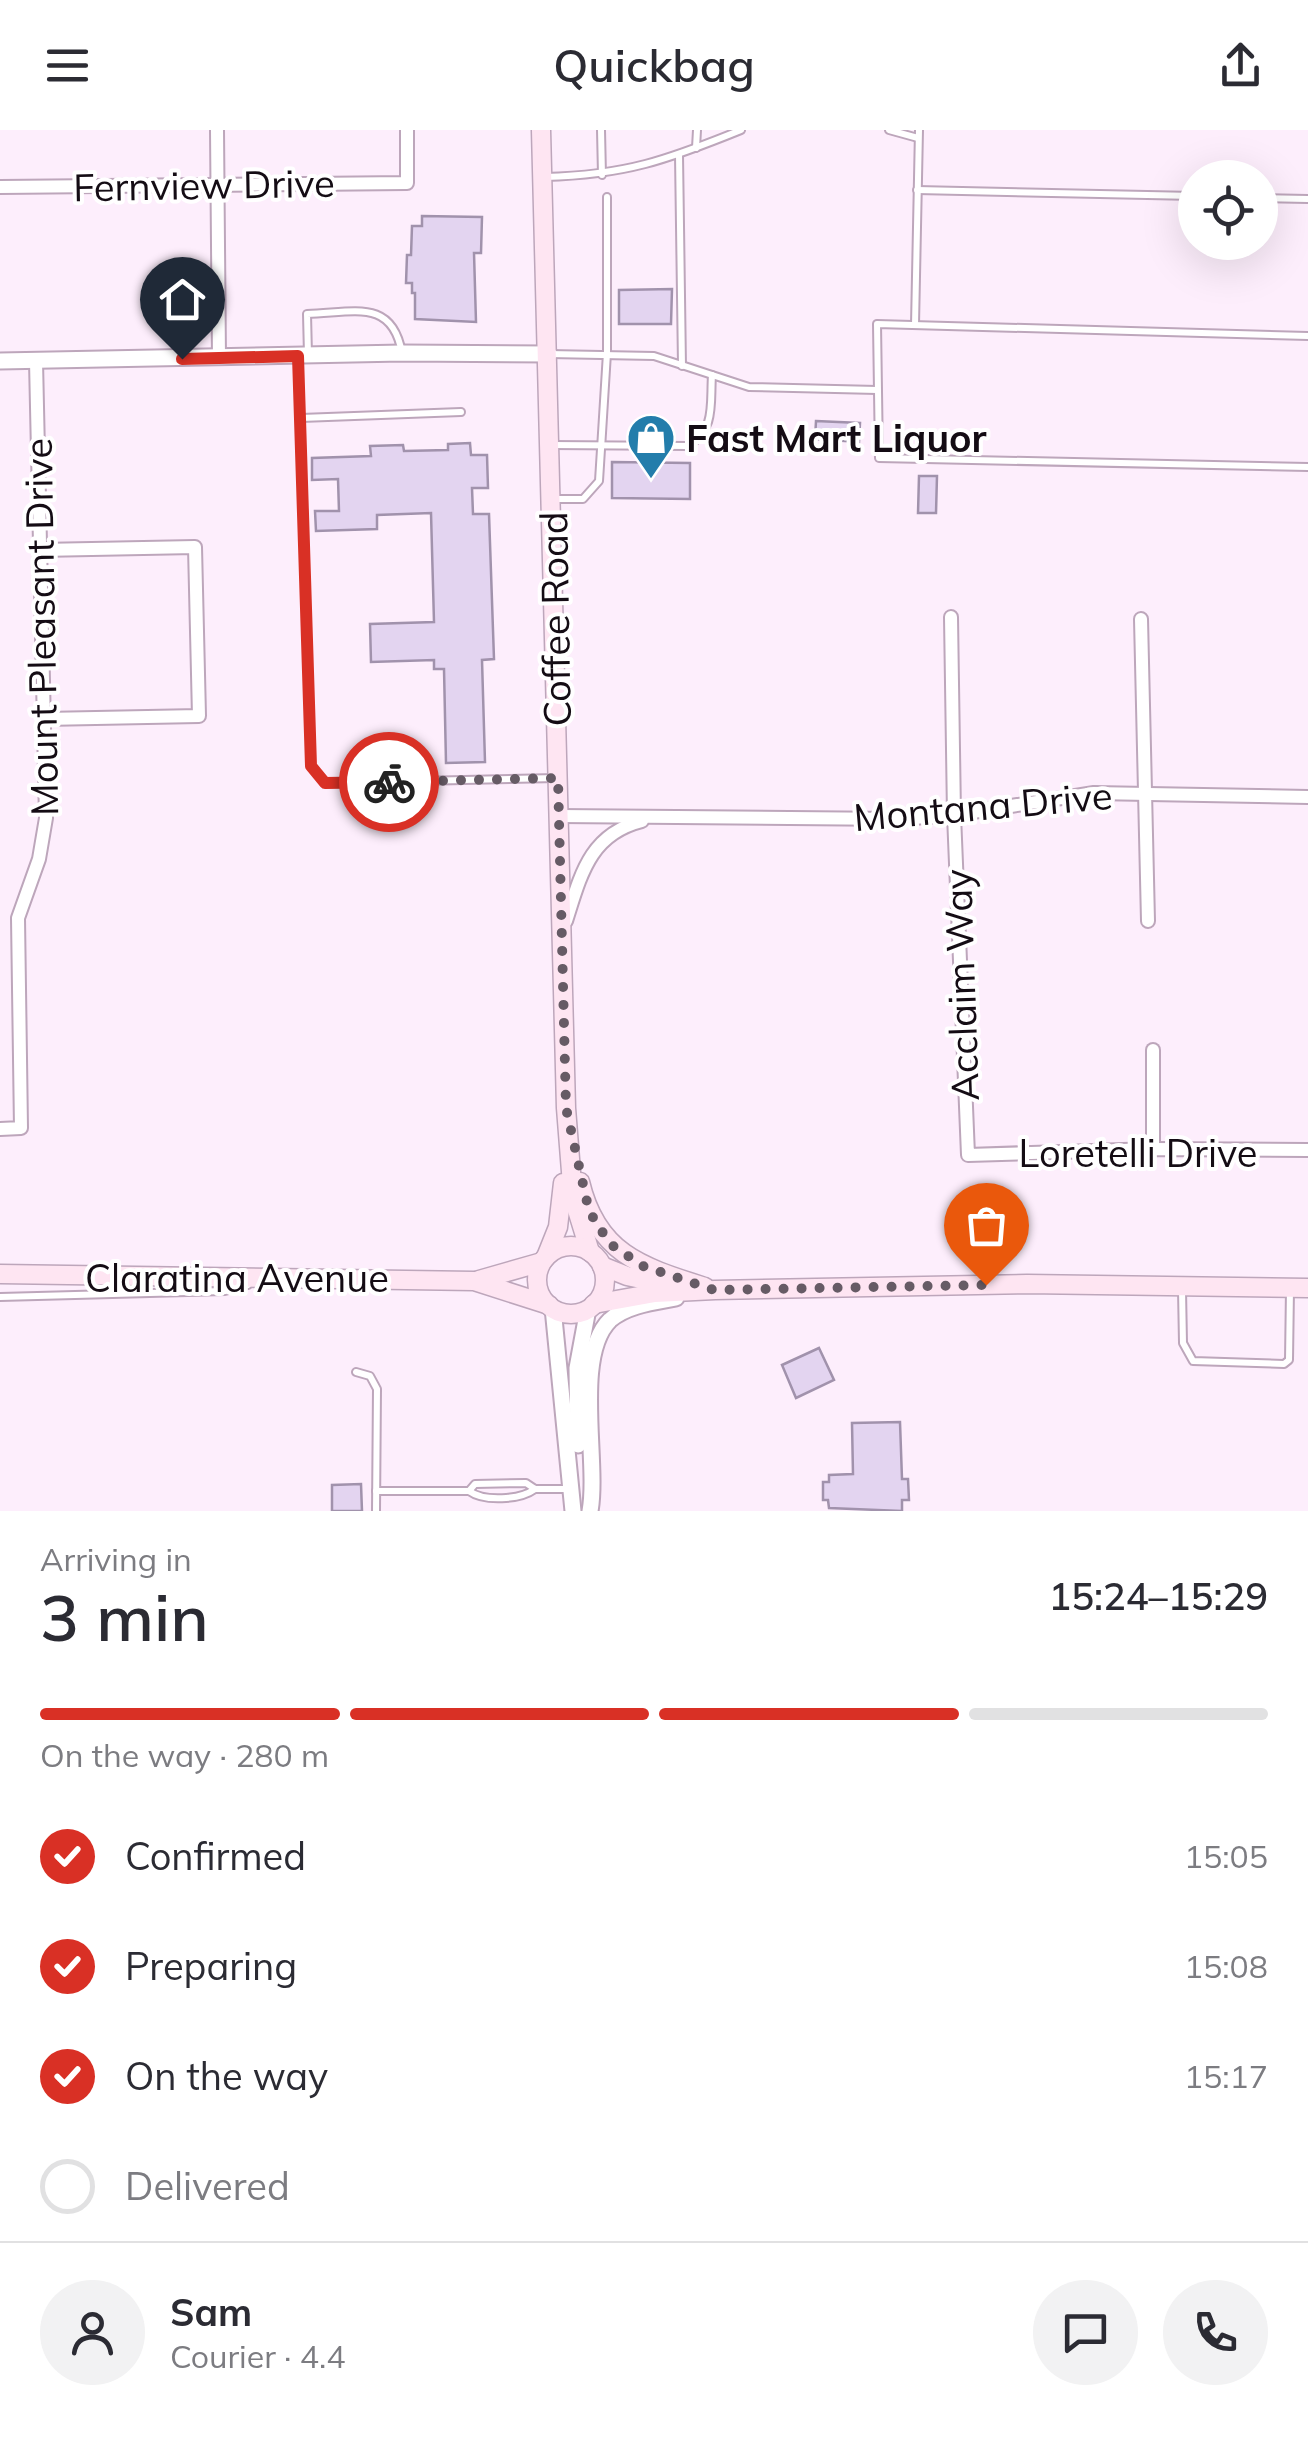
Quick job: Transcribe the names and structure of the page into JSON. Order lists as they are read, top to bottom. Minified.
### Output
{"streets":{"main road":["Coffee Road","Claratina Avenue"],"street":["Fernview Drive","Mount Pleasant Drive","Montana Drive","Acclaim Way","Loretelli Drive"]},"crossings":[["Coffee Road","Montana Drive"],["Coffee Road","Claratina Avenue"],["Montana Drive","Acclaim Way"],["Acclaim Way","Loretelli Drive"]],"places":{"shop":["Fast Mart Liquor"]},"page":{"header":"Quickbag","heading":["3 min","Arriving in","15:24–15:29"],"panel":["Sam","Courier · 4.4"],"bar":"On the way · 280 m","list":[["Confirmed","15:05"],["Preparing","15:08"],["On the way","15:17"],"Delivered"]}}
